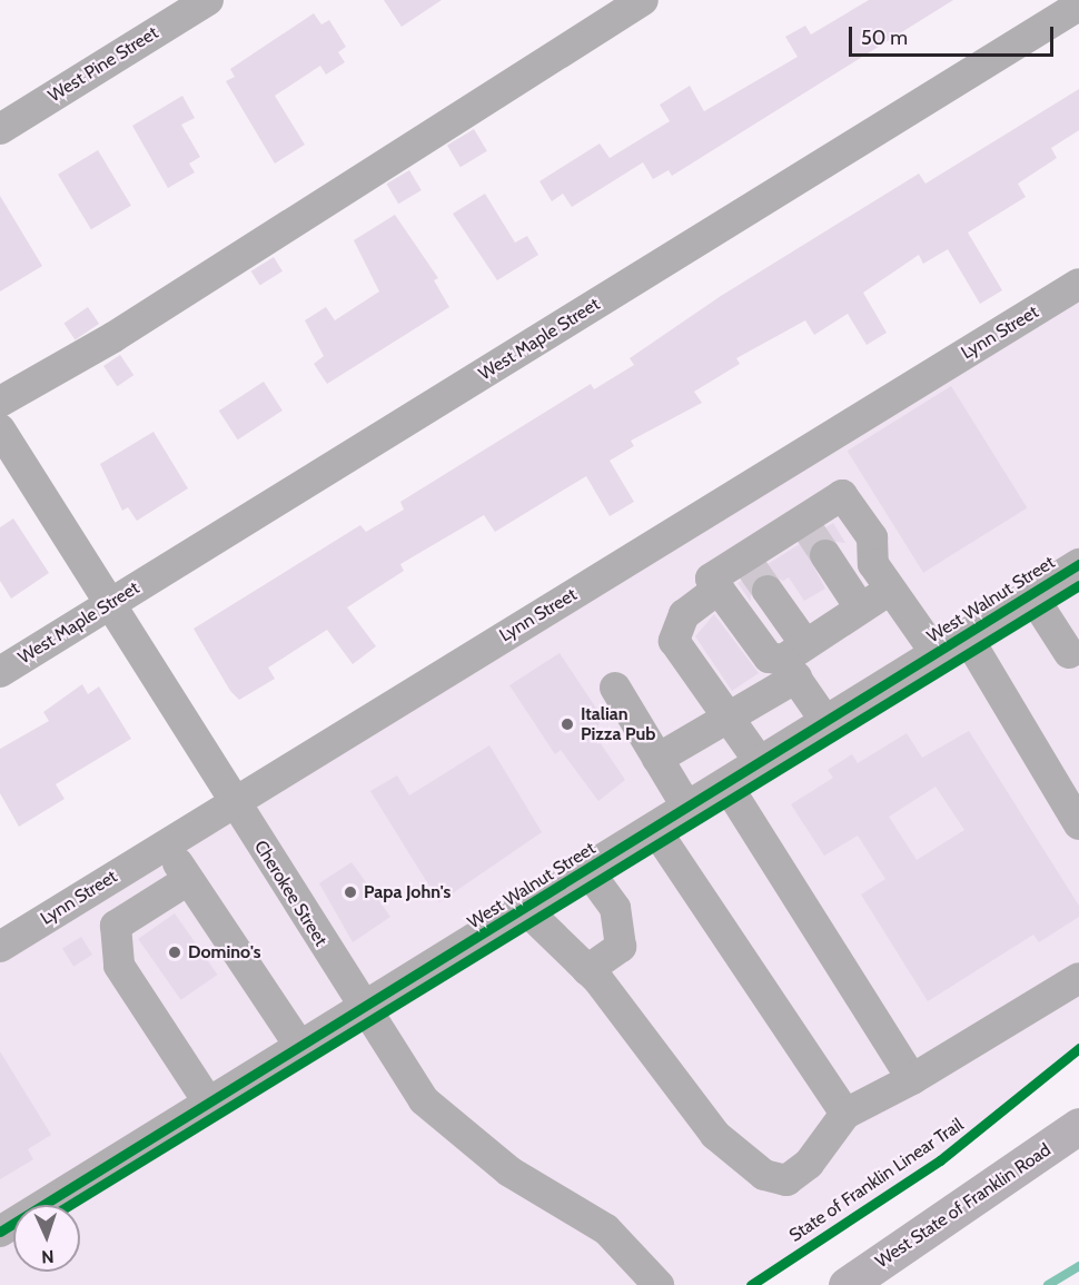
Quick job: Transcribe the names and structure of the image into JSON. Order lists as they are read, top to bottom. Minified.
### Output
{"streets":{"main road":["West State of Franklin Road"],"street":["West Pine Street","Lynn Street","West Maple Street","West Walnut Street","Cherokee Street"],"cycle path":["State of Franklin Linear Trail"]},"crossings":[["Lynn Street","Cherokee Street"],["West Maple Street","Cherokee Street"],["West Walnut Street","Cherokee Street"]],"places":["Italian Pizza Pub","Papa John's","Domino's"],"scale_bar":"50 m","north":"bottom"}
